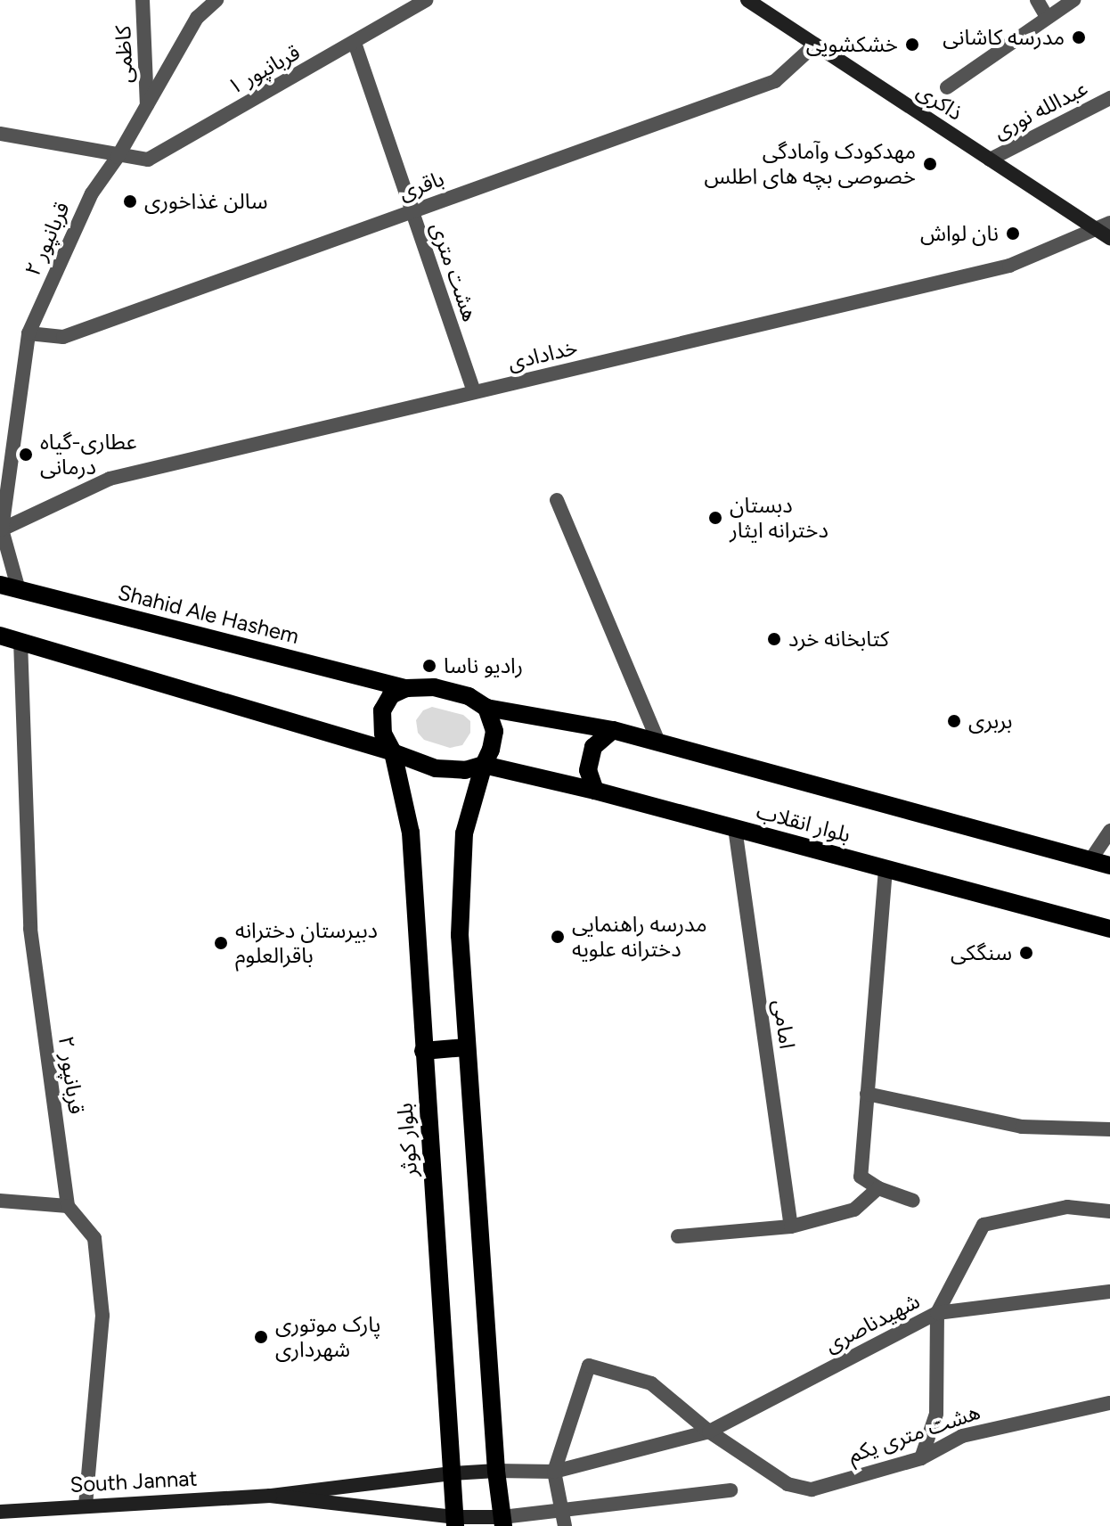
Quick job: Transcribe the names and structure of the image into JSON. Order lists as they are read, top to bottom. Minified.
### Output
{"streets":{"main road":["ذاکری","Shahid Ale Hashem","بلوار انقلاب","بلوار کوثر","South Jannat"],"street":["کاظمی","قربانپور ۱","عبدالله نوری","باقری","قربانپور ۲","هشت متری","خدادادی","امامی","شهید‌ناصری","هشت متری یکم"]},"crossings":[["کاظمی","قربانپور ۲"],["قربانپور ۱","قربانپور ۲"],["قربانپور ۱","هشت متری"],["ذاکری","عبدالله نوری"],["ذاکری","باقری"],["ذاکری","خدادادی"],["باقری","قربانپور ۲"],["باقری","هشت متری"],["قربانپور ۲","خدادادی"],["هشت متری","خدادادی"],["Shahid Ale Hashem","بلوار انقلاب"],["Shahid Ale Hashem","بلوار کوثر"],["بلوار انقلاب","امامی"],["بلوار انقلاب","بلوار کوثر"],["شهید‌ناصری","هشت متری یکم"]],"places":["مدرسه کاشانی","خشکشویی","مهدکودک وآمادگی خصوصی بچه های اطلس","سالن غذاخوری","نان لواش","عطاری-گیاه درمانی","دبستان دخترانه ایثار","کتابخانه خرد","رادیو ناسا","بربری","مدرسه راهنمایی دخترانه علویه","دبیرستان دخترانه باقرالعلوم","سنگکی","پارک موتوری شهرداری"]}
